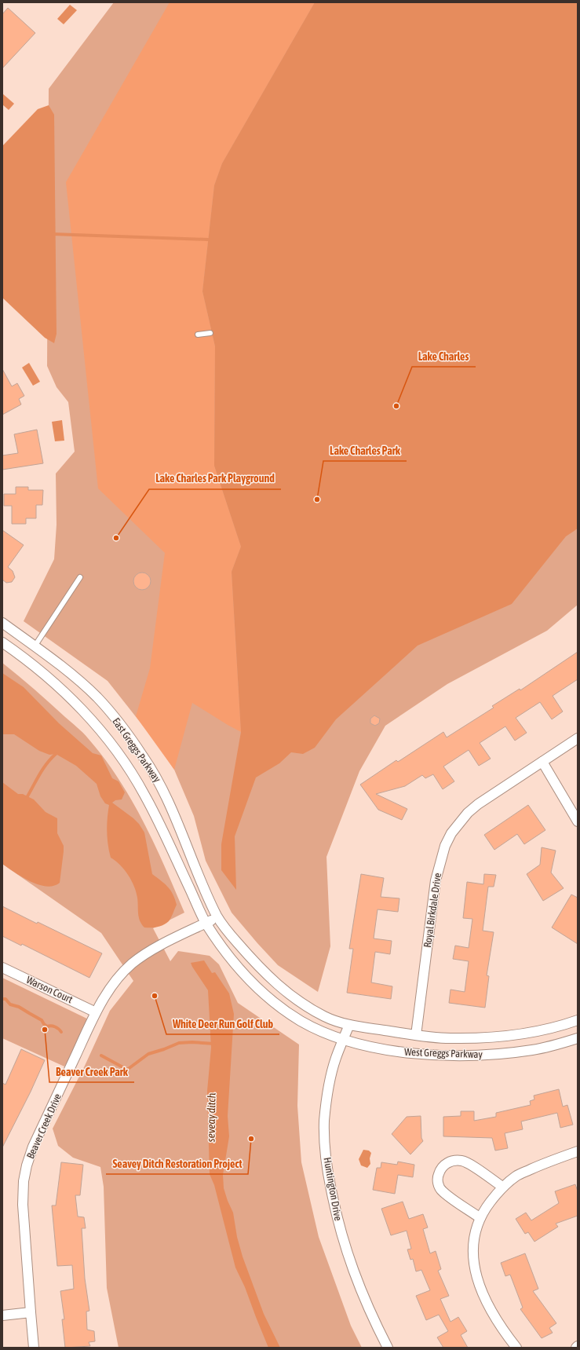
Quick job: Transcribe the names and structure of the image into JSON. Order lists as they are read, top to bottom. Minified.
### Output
{"streets":{"street":["East Greggs Parkway","Royal Birkdale Drive","Warson Court","West Greggs Parkway","Beaver Creek Drive","Huntington Drive"]},"crossings":[["East Greggs Parkway","West Greggs Parkway"],["East Greggs Parkway","Beaver Creek Drive"],["Royal Birkdale Drive","West Greggs Parkway"],["Warson Court","Beaver Creek Drive"],["West Greggs Parkway","Beaver Creek Drive"],["West Greggs Parkway","Huntington Drive"]],"water":["seveay ditch"],"places":["Lake Charles","Lake Charles Park","Lake Charles Park Playground","White Deer Run Golf Club","Beaver Creek Park","Seavey Ditch Restoration Project"]}
